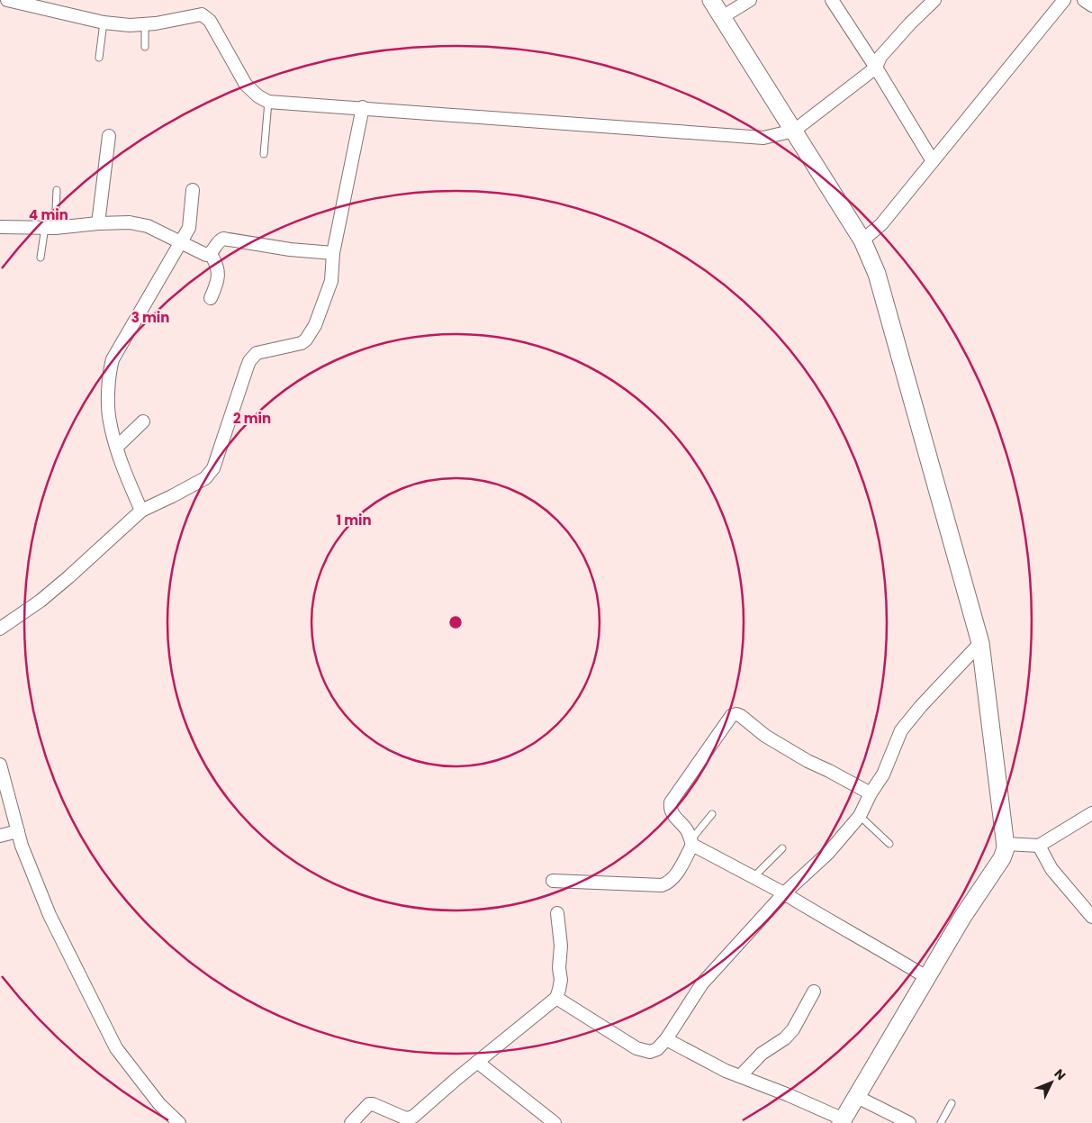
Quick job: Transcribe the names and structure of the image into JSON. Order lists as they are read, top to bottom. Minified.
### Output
{"north":"top right","rings":["4 min","3 min","2 min","1 min"]}
